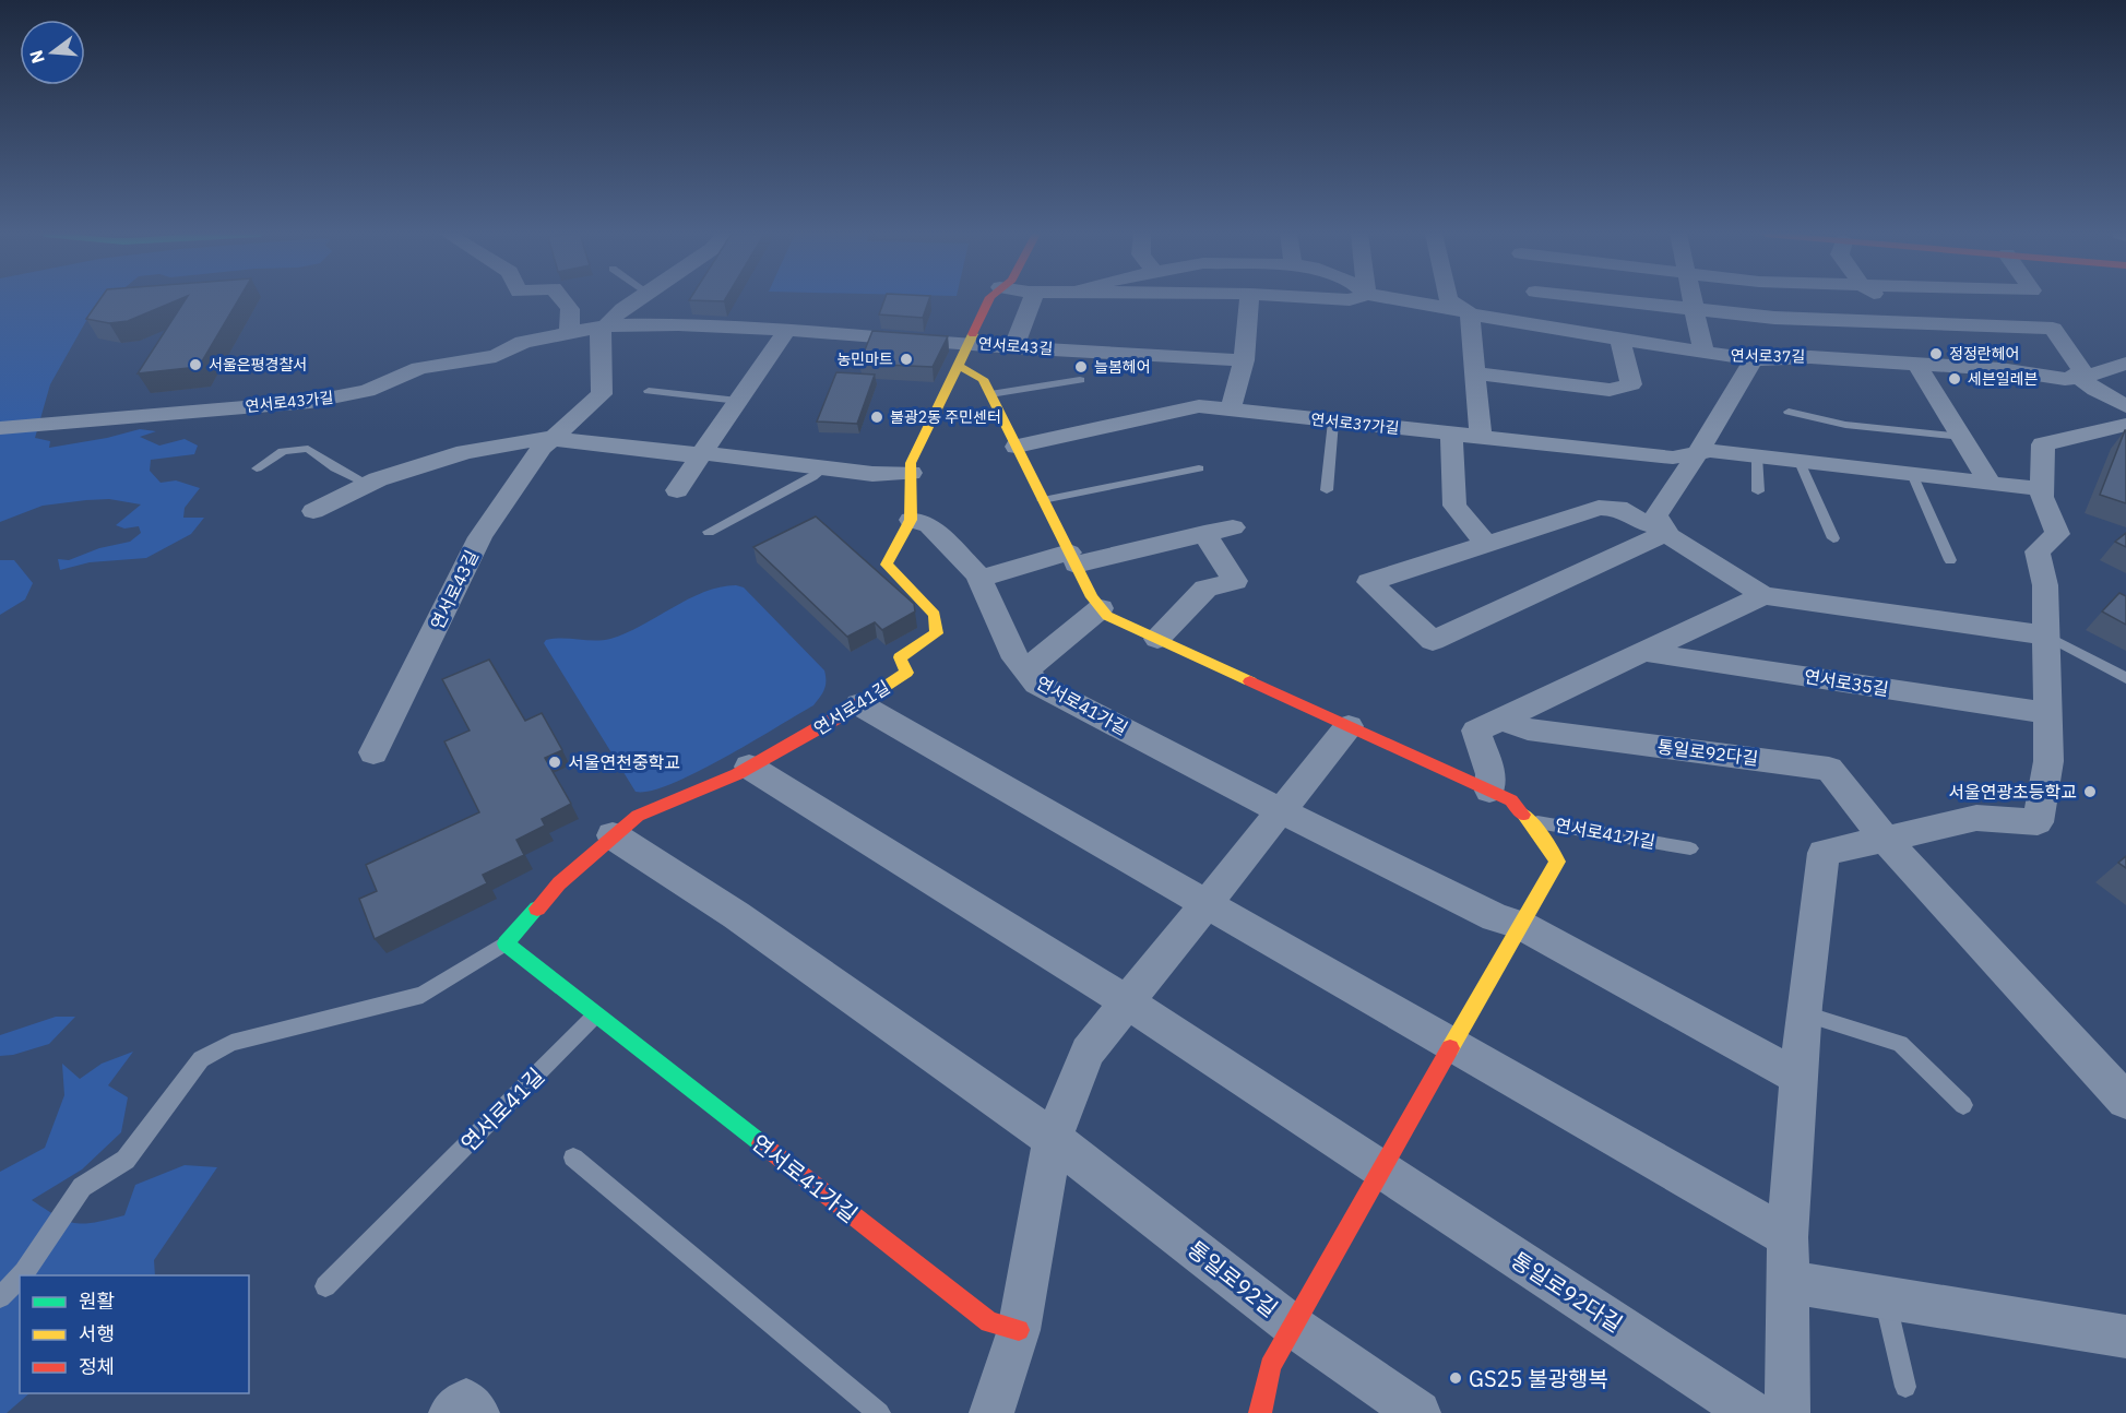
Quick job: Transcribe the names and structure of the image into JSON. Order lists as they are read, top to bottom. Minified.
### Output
{"streets":{"street":["연서로43길","연서로37길","연서로43가길","연서로37가길","연서로35길","연서로41가길","연서로41길","통일로92다길","통일로92길"]},"crossings":[["연서로43길","연서로43가길"],["연서로43길","연서로41길"],["연서로41가길","연서로41길"]],"places":["정정란헤어","농민마트","서울은평경찰서","늘봄헤어","세븐일레븐","불광2동 주민센터","서울연천중학교","서울연광초등학교","GS25 불광행복"],"legend":["원활","서행","정체"],"north":"left"}
